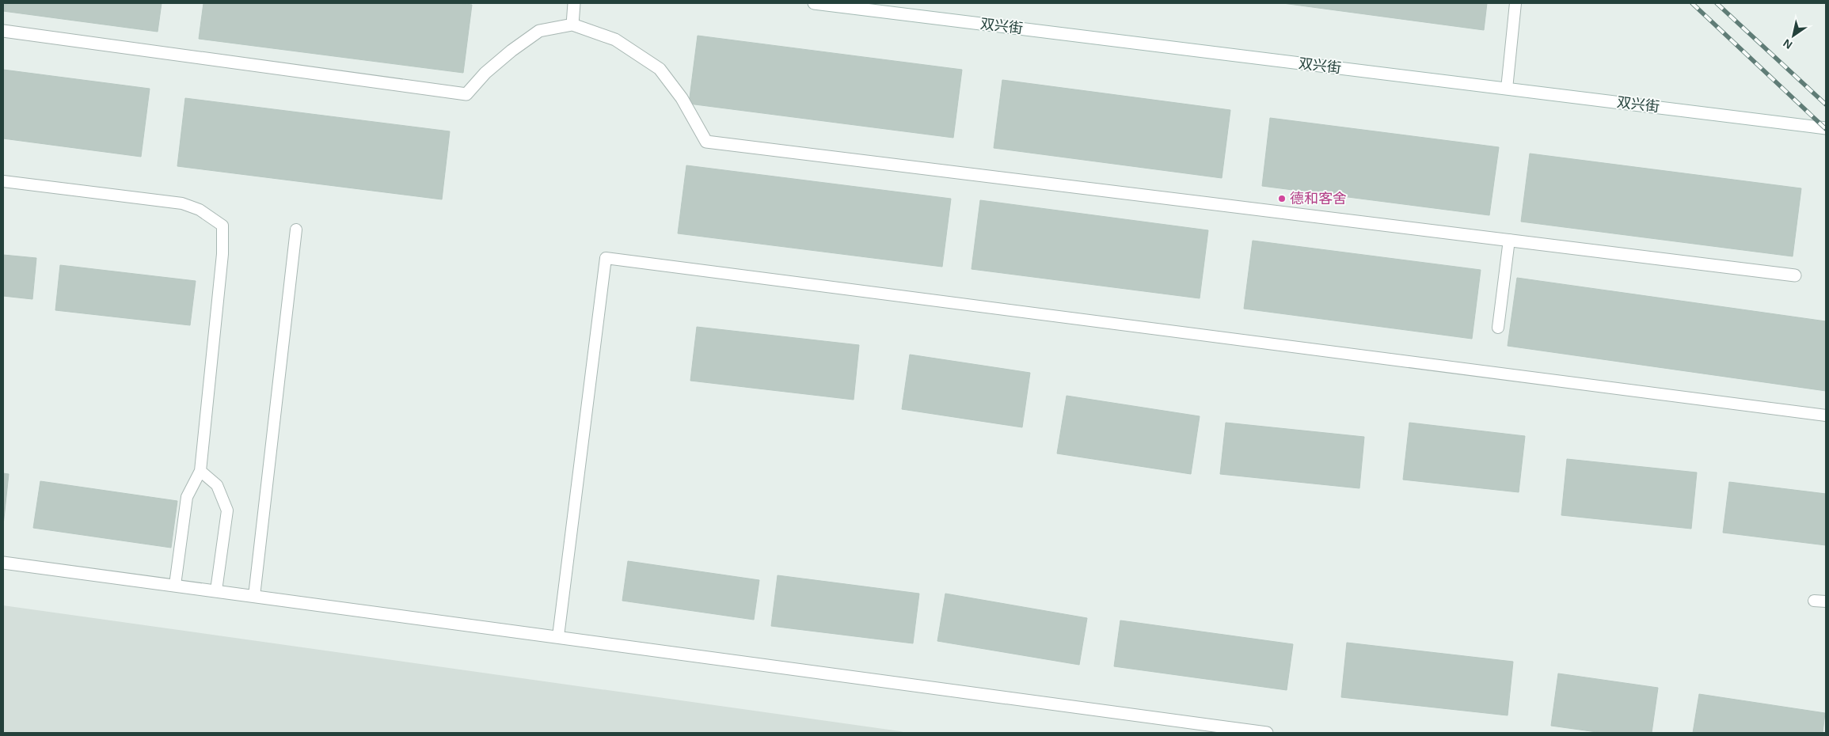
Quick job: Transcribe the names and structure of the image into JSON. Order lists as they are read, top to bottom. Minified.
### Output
{"streets":{"street":["双兴街"]},"places":["德和客舍"],"north":"bottom left"}
